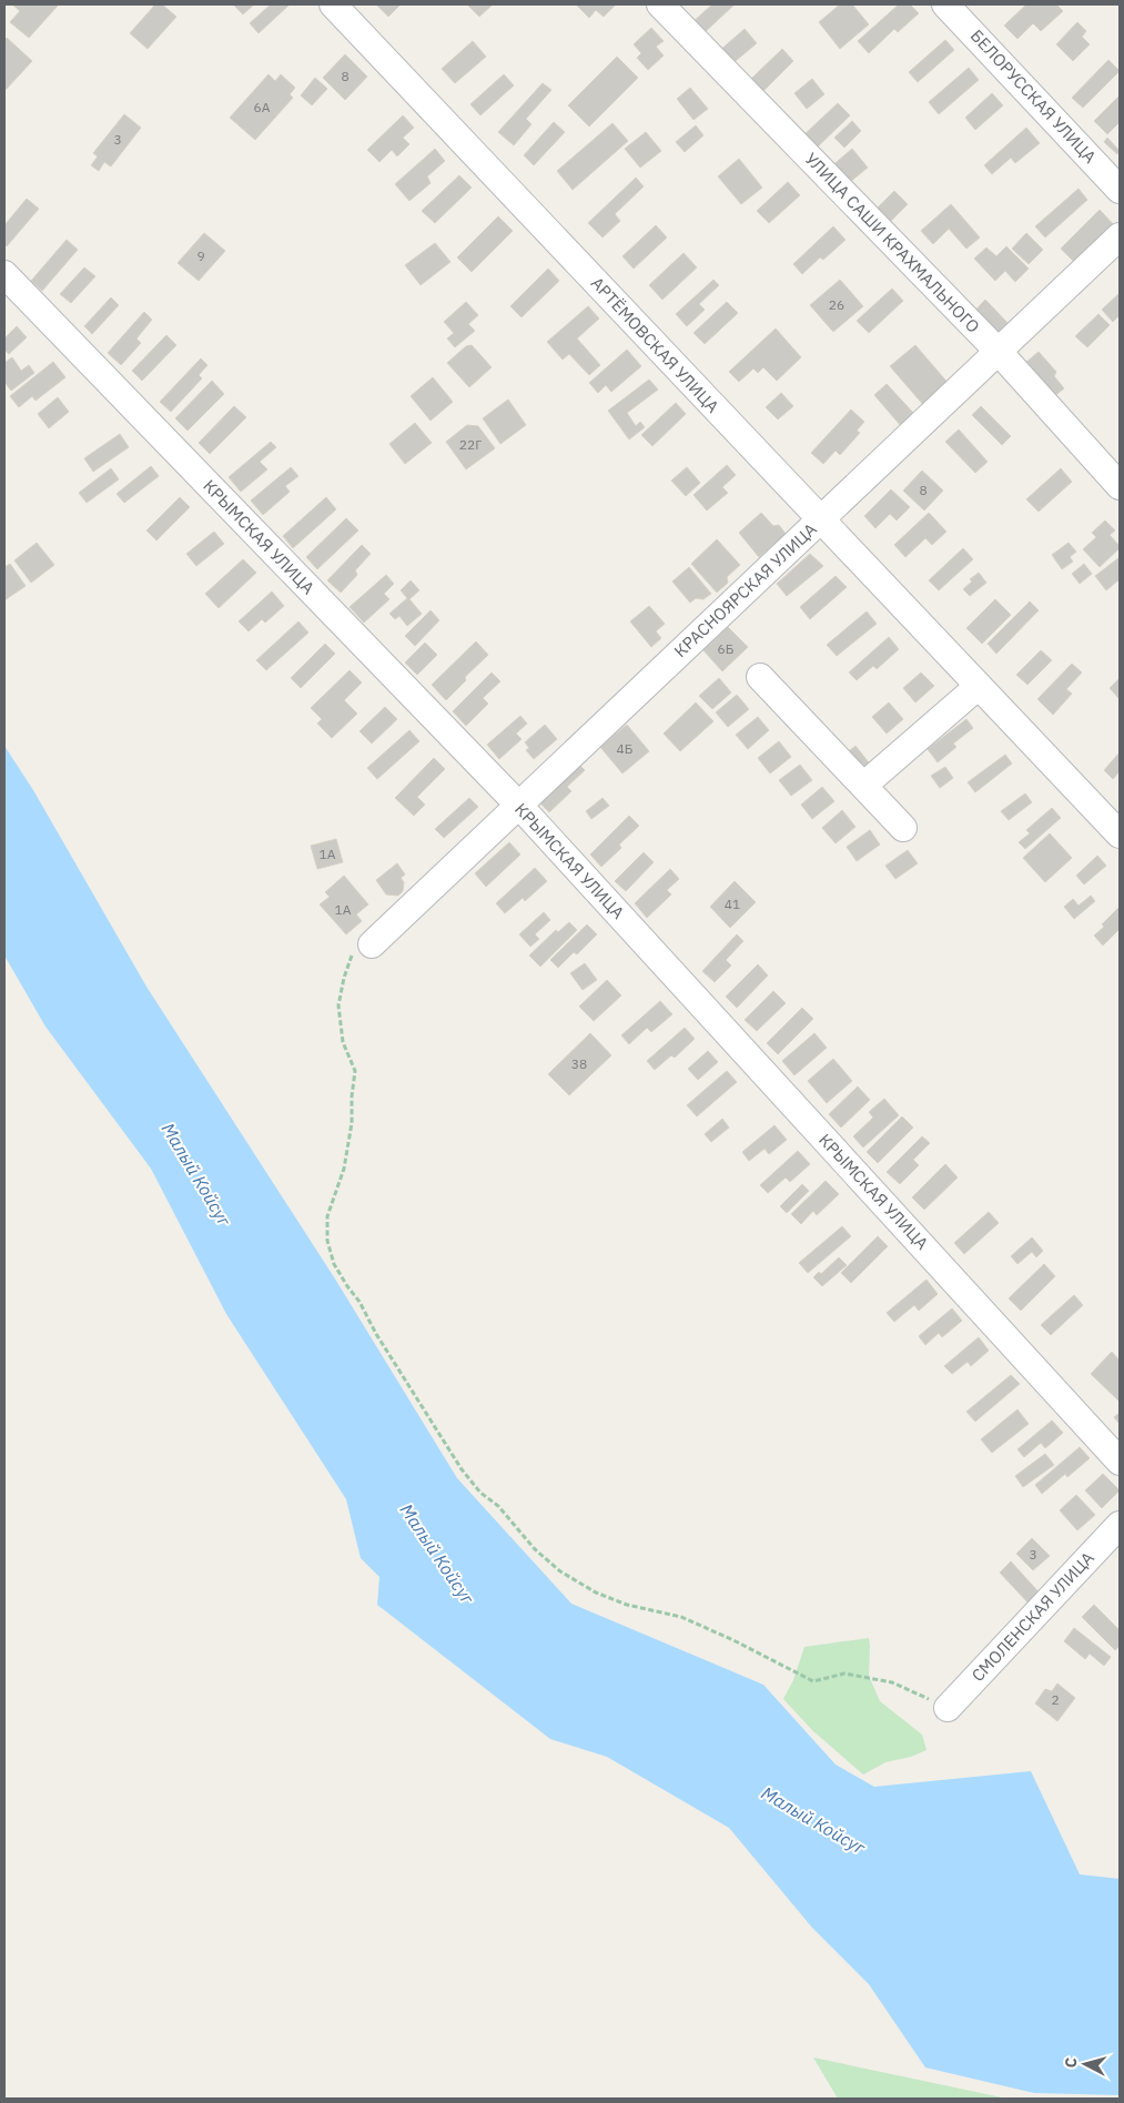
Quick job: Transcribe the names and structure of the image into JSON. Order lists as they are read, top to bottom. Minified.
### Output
{"streets":{"street":["БЕЛОРУССКАЯ УЛИЦА","УЛИЦА САШИ КРАХМАЛЬНОГО","АРТЁМОВСКАЯ УЛИЦА","КРЫМСКАЯ УЛИЦА","КРАСНОЯРСКАЯ УЛИЦА","СМОЛЕНСКАЯ УЛИЦА"]},"crossings":[["УЛИЦА САШИ КРАХМАЛЬНОГО","КРАСНОЯРСКАЯ УЛИЦА"],["АРТЁМОВСКАЯ УЛИЦА","КРАСНОЯРСКАЯ УЛИЦА"],["КРЫМСКАЯ УЛИЦА","КРАСНОЯРСКАЯ УЛИЦА"]],"water":["Малый Койсуг"],"house_numbers":["8","6А","3","9","26","22Г","8","6Б","4Б","1А","41","1А","38","3","2"],"north":"left"}
